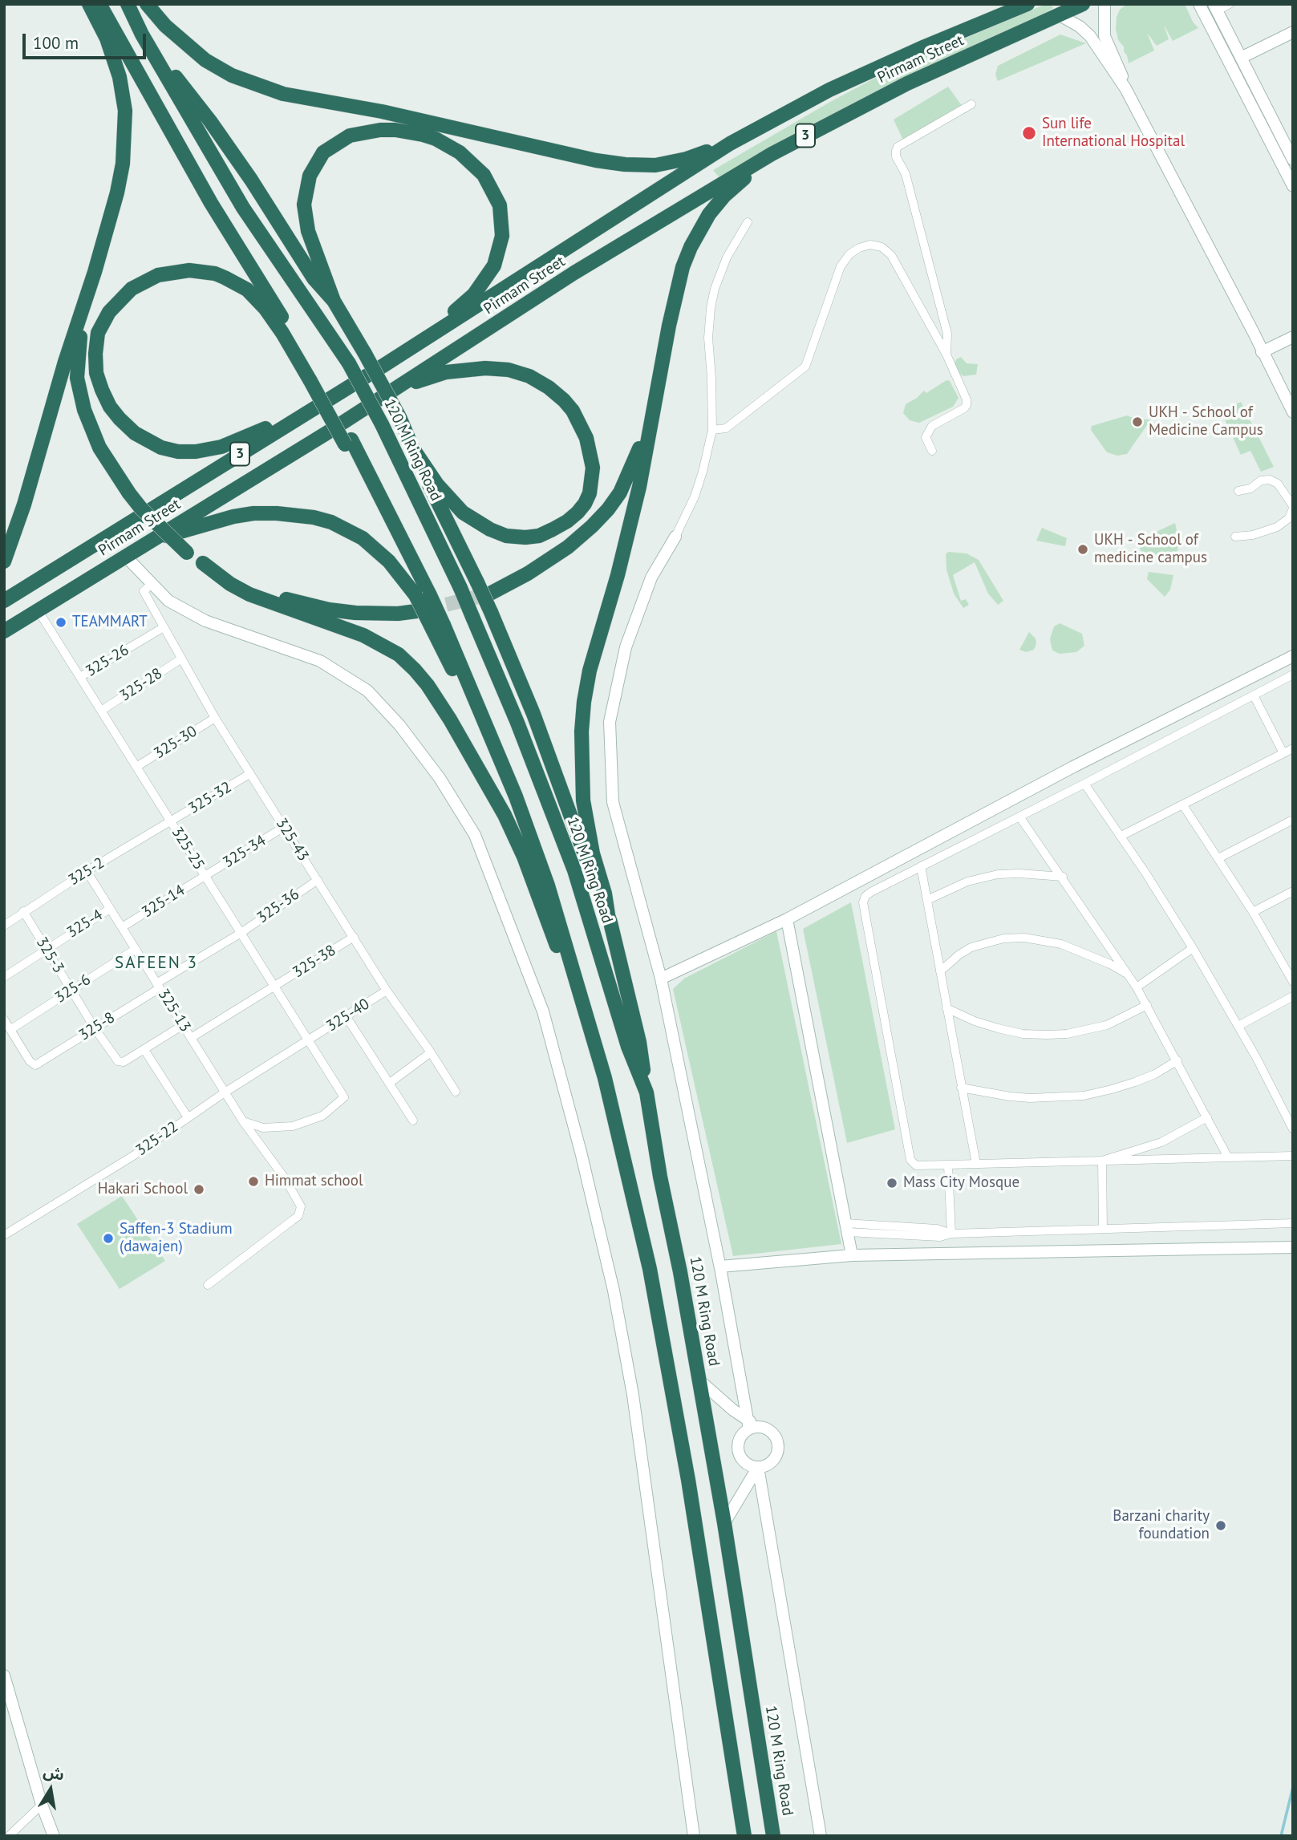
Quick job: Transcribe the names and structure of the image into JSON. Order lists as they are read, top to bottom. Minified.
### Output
{"streets":{"highway":["Pirmam Street","3","120 M Ring Road"],"street":["325-26","325-28","325-30","325-32","325-43","325-25","325-34","325-2","325-14","325-36","325-4","325-3","325-38","325-6","325-13","325-40","325-8","325-22"]},"crossings":[["Pirmam Street","325-25"],["325-26","325-43"],["325-26","325-25"],["325-28","325-43"],["325-28","325-25"],["325-30","325-43"],["325-30","325-25"],["325-32","325-43"],["325-32","325-25"],["325-32","325-2"],["325-43","325-34"],["325-43","325-36"],["325-43","325-38"],["325-43","325-40"],["325-25","325-34"],["325-25","325-2"],["325-25","325-14"],["325-25","325-36"],["325-25","325-38"],["325-25","325-13"],["325-25","325-40"],["325-25","325-22"],["325-34","325-14"],["325-2","325-3"],["325-2","325-13"],["325-14","325-13"],["325-36","325-13"],["325-36","325-8"],["325-4","325-3"],["325-4","325-13"],["325-3","325-6"],["325-3","325-8"],["325-38","325-13"],["325-6","325-13"],["325-6","325-8"],["325-13","325-8"],["325-13","325-22"],["325-40","325-22"]],"districts":["SAFEEN 3"],"places":["Sun life International Hospital","UKH - School of Medicine Campus","UKH - School of medicine campus","TEAMMART","Himmat school","Mass City Mosque","Hakari School","Saffen-3 Stadium (dawajen)","Barzani charity foundation"],"scale_bar":"100 m","north":"top"}
